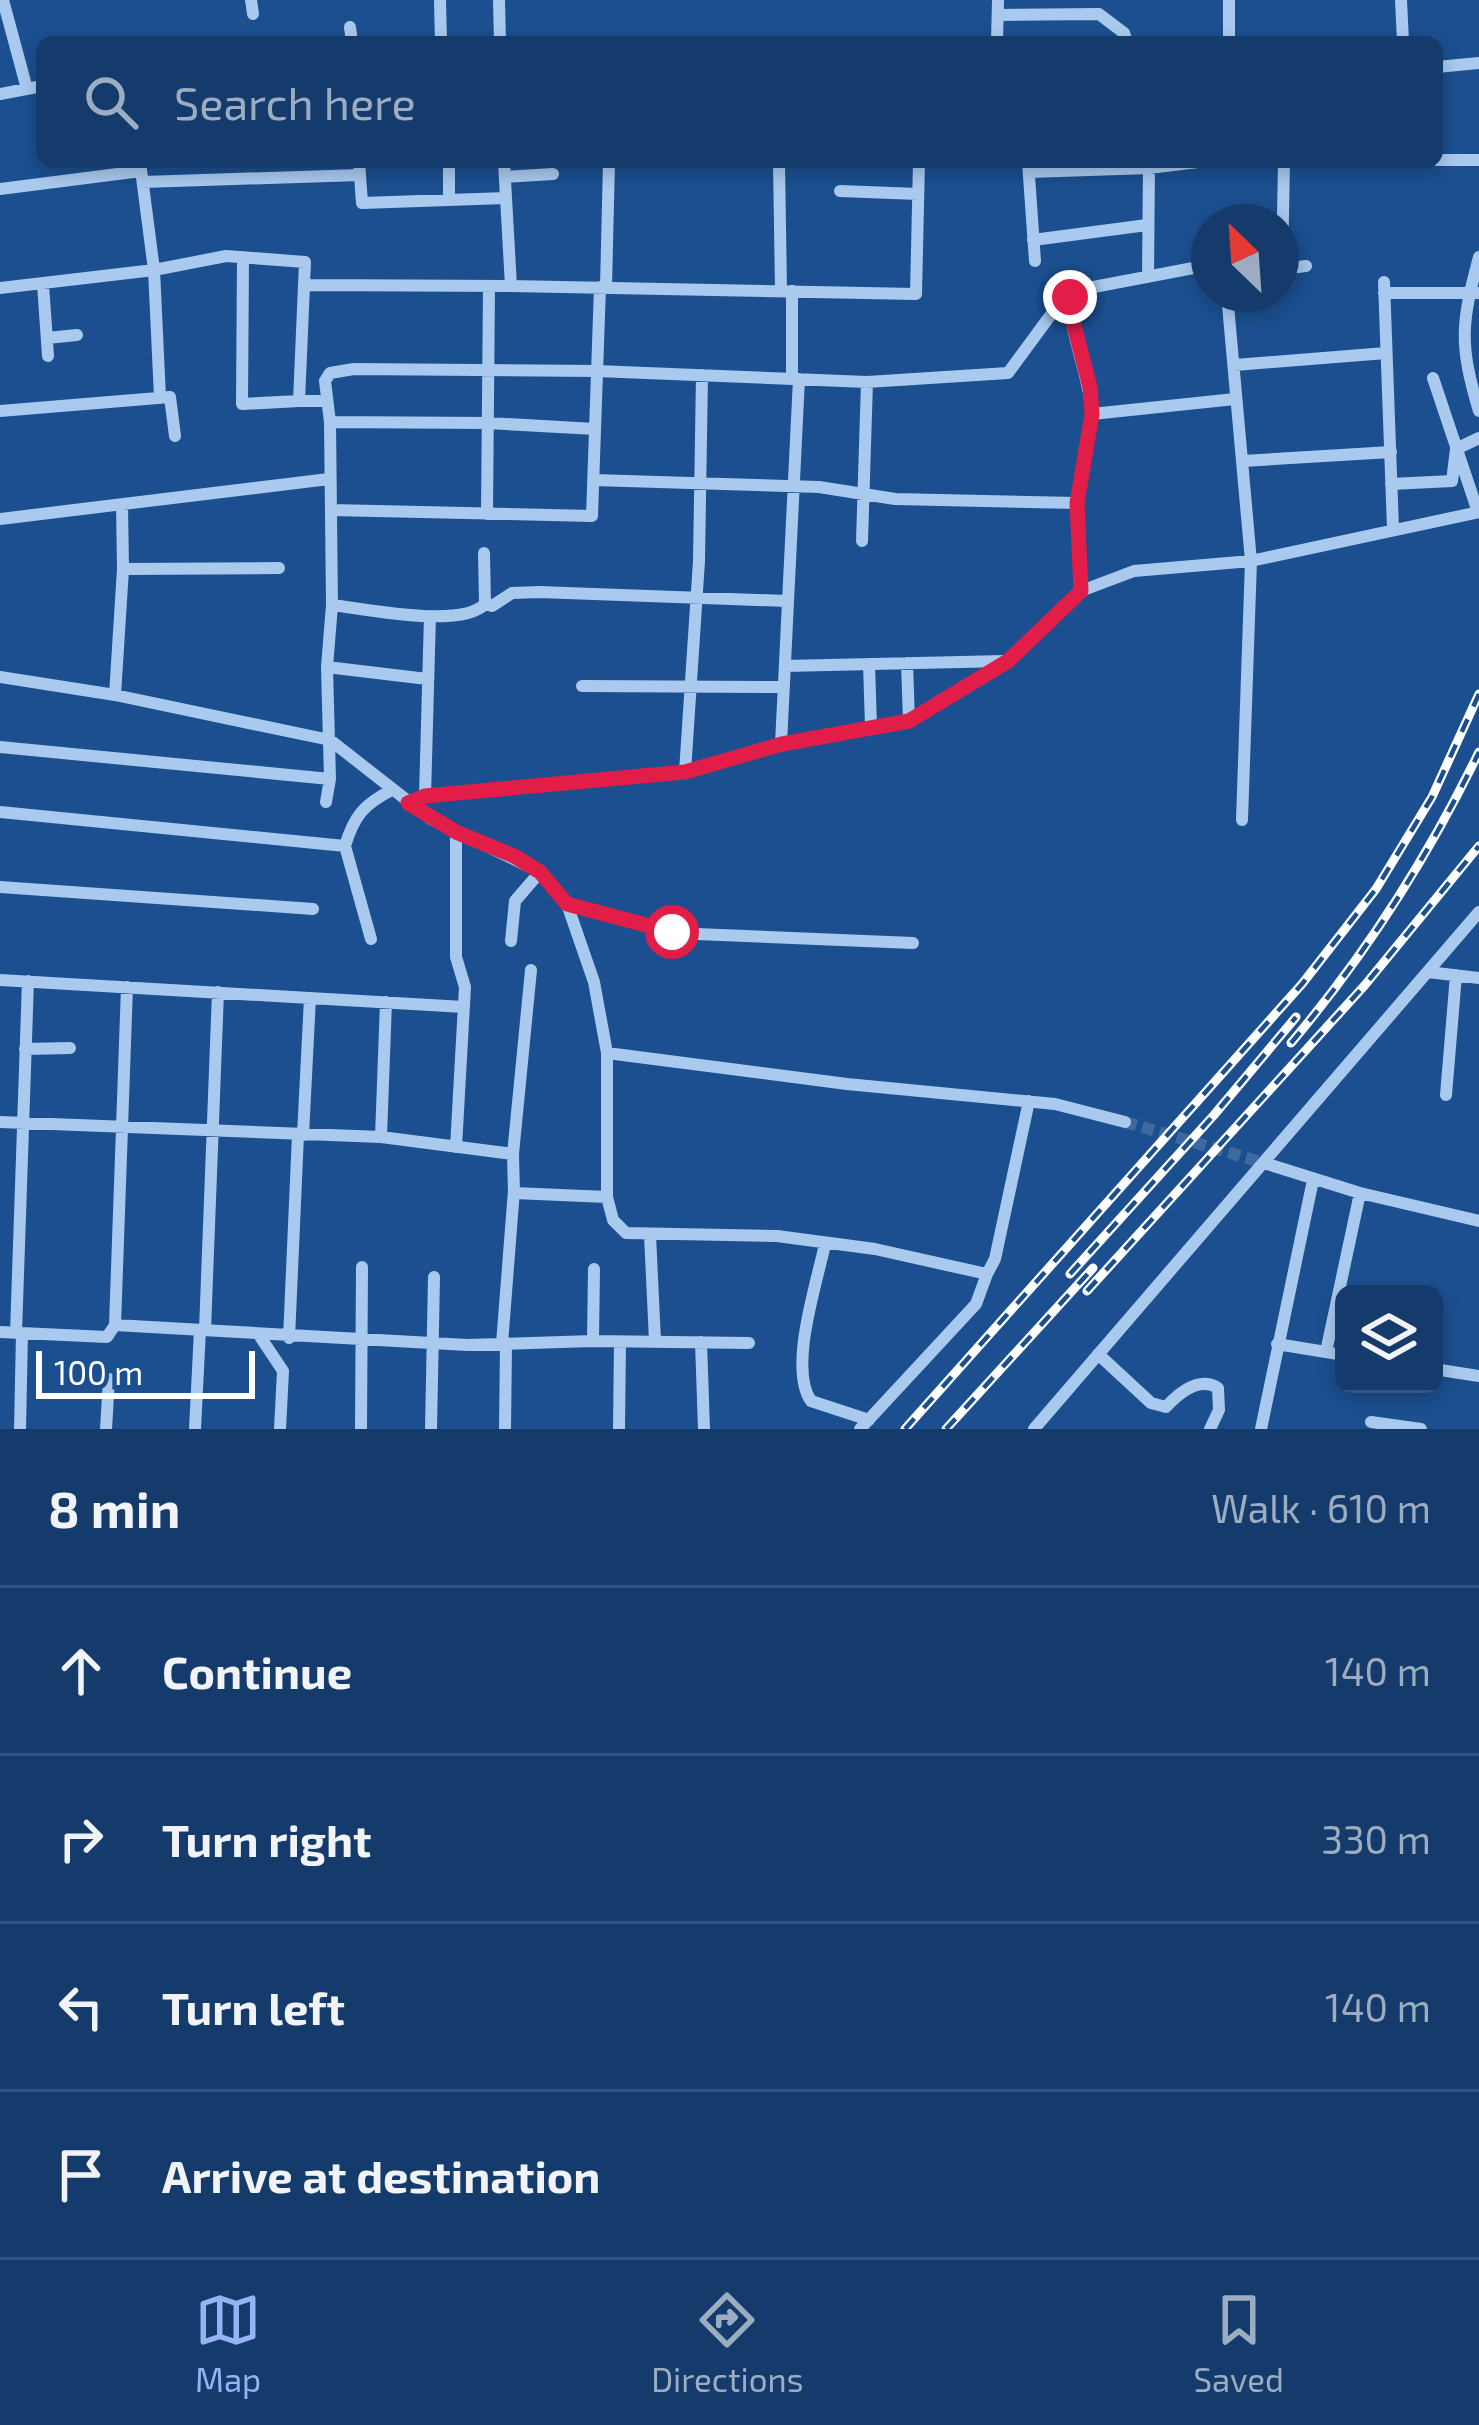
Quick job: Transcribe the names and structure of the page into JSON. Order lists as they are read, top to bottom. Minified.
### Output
{"scale_bar":"100 m","north":"top left","page":{"search":"Search here","scale":"100 m","heading":["8 min","Walk · 610 m"],"list":[["Continue","140 m"],["Turn right","330 m"],["Turn left","140 m"],"Arrive at destination"],"nav":["Map","Directions","Saved"]}}
